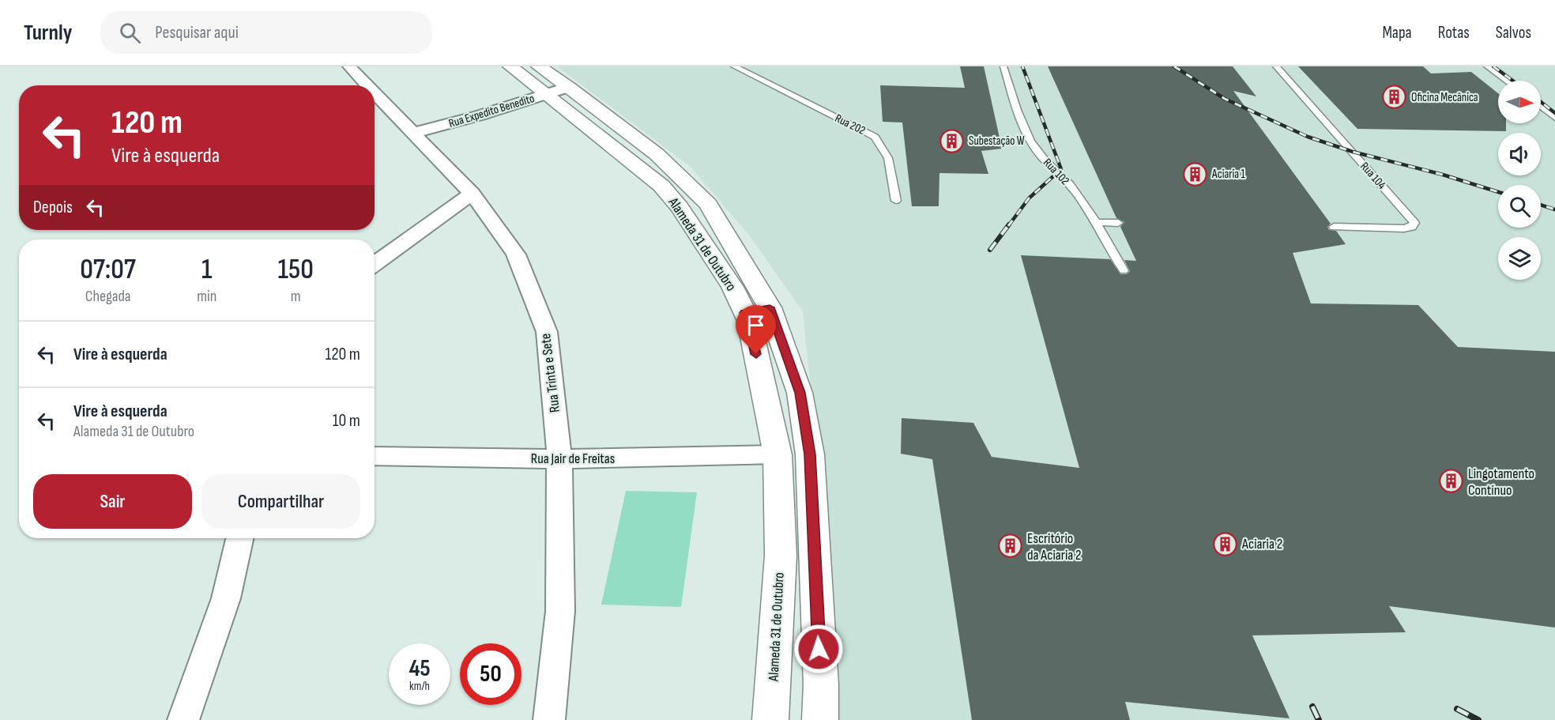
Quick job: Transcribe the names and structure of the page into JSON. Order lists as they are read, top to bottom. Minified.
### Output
{"streets":{"main road":["Alameda 31 de Outubro"],"street":["Rua Expedito Benedito","Rua Trinta e Sete","Rua Jair de Freitas"],"lane":["Rua 202","Rua 102","Rua 104"]},"crossings":[["Rua Expedito Benedito","Alameda 31 de Outubro"],["Rua Expedito Benedito","Rua Trinta e Sete"],["Alameda 31 de Outubro","Rua Jair de Freitas"],["Rua Trinta e Sete","Rua Jair de Freitas"]],"places":{"building":["Oficina Mecânica","Subestação W","Aciaria 1","Lingotamento Contínuo","Aciaria 2","Escritório da Aciaria 2"]},"north":"right","page":{"header":"Turnly","search":"Pesquisar aqui","nav":["Mapa","Rotas","Salvos"],"turn":["120 m","Vire à esquerda"],"then":"Depois","eta":["07:07","Chegada","1","min","150","m"],"list":[{"name":"Vire à esquerda","value":"120 m"},{"name":"Vire à esquerda","note":"Alameda 31 de Outubro","value":"10 m"}],"buttons":["Sair","Compartilhar"],"speed":"45 km/h","limit":"50"}}
